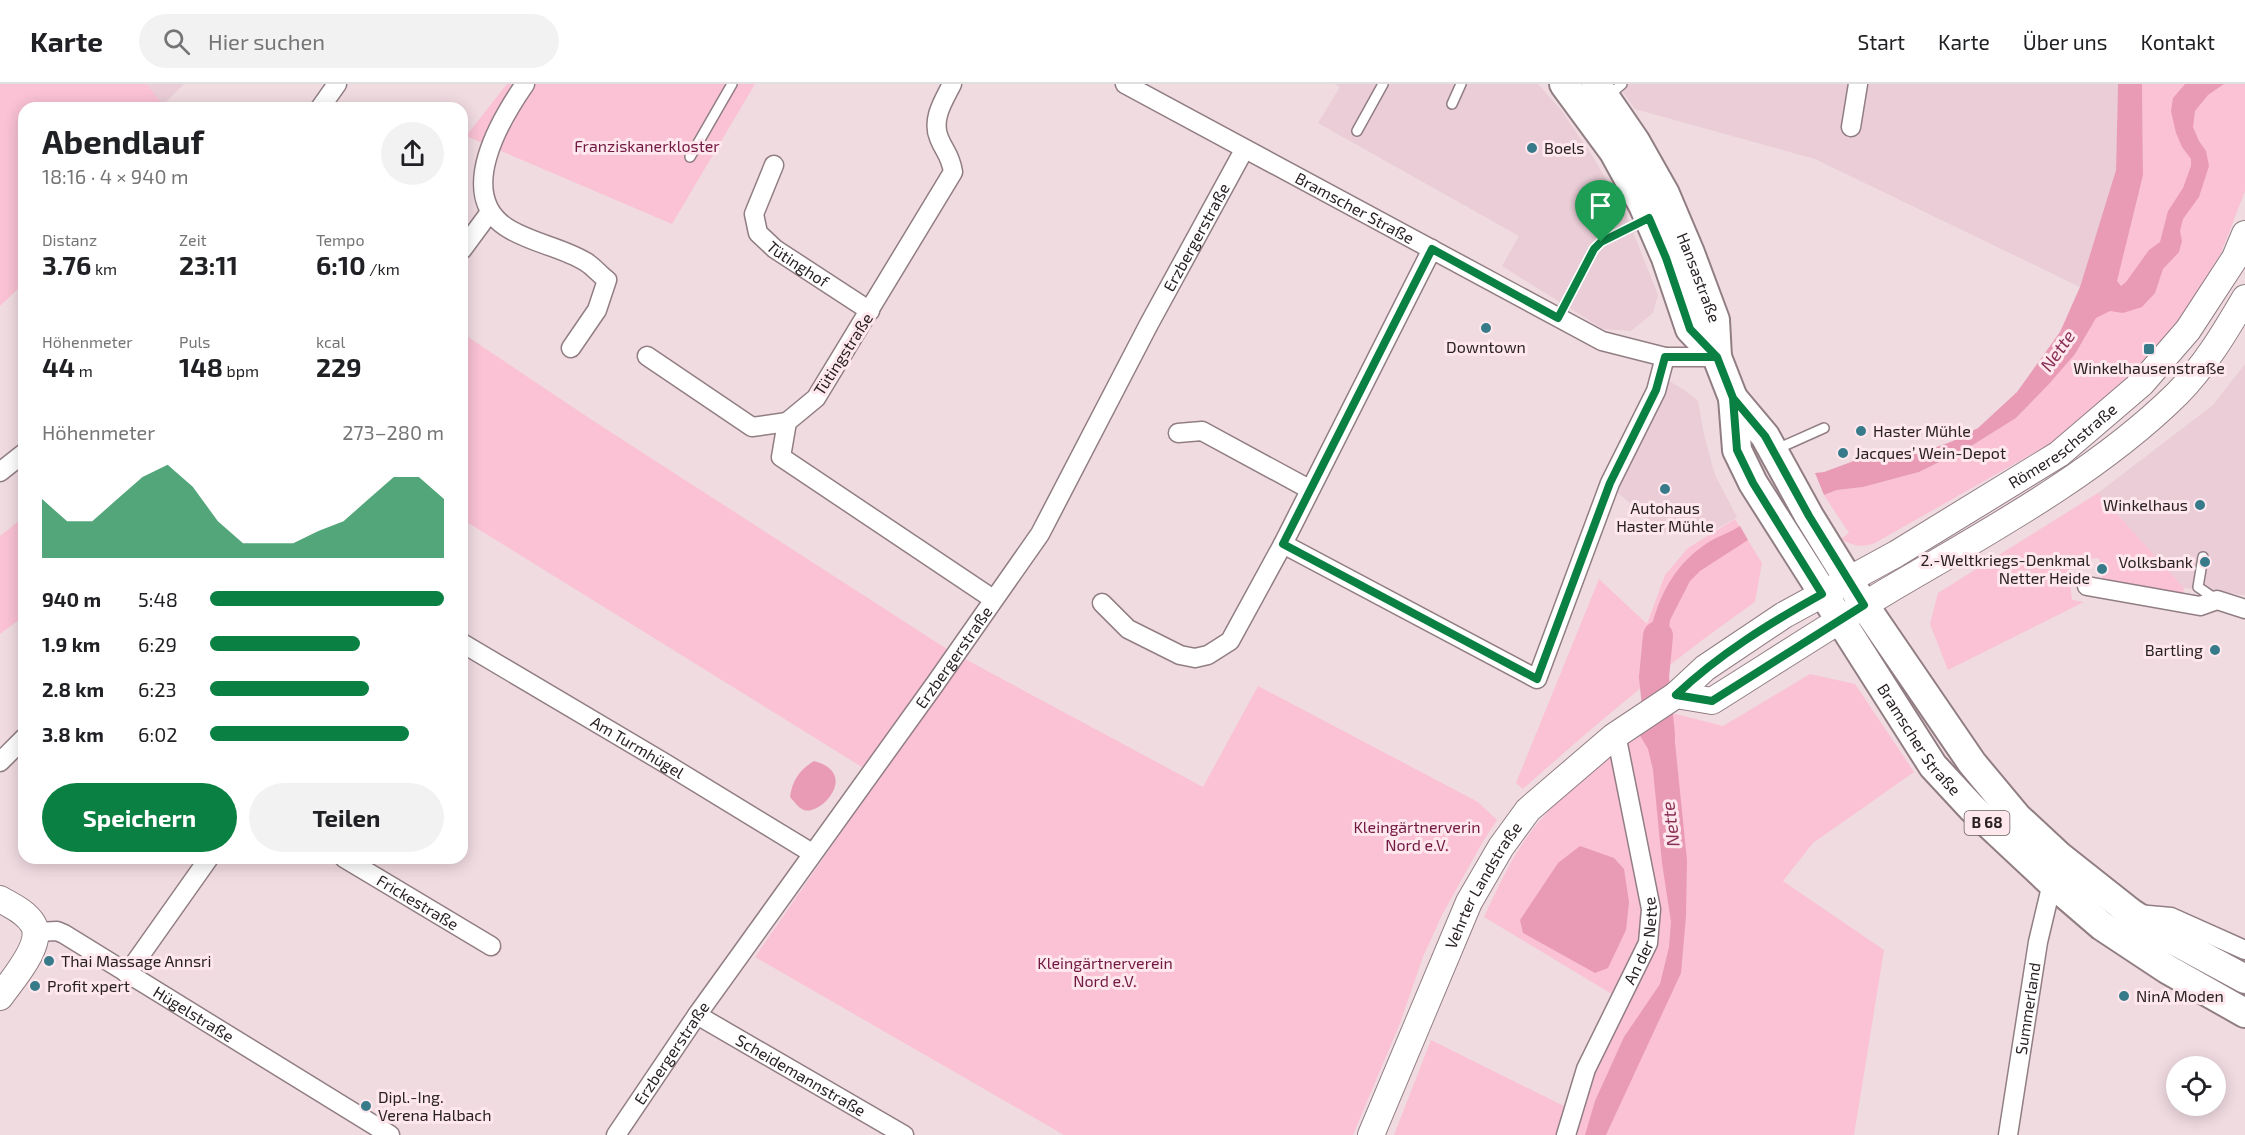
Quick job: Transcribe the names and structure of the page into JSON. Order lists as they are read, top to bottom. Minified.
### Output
{"streets":{"main road":["Bramscher Straße","Hansastraße","Römereschstraße","B 68","Vehrter Landstraße"],"street":["Erzbergerstraße","Tütinghof","Tütingstraße","Am Turmhügel","Frickestraße","An der Nette","Summerland","Hügelstraße","Scheidemannstraße"]},"crossings":[["Bramscher Straße","Erzbergerstraße"],["Bramscher Straße","Hansastraße"],["Bramscher Straße","Römereschstraße"],["Bramscher Straße","Vehrter Landstraße"],["Bramscher Straße","Summerland"],["Erzbergerstraße","Am Turmhügel"],["Erzbergerstraße","Scheidemannstraße"],["Tütinghof","Tütingstraße"],["Römereschstraße","Vehrter Landstraße"],["Vehrter Landstraße","An der Nette"]],"water":["Nette"],"parks":["Franziskanerkloster","Kleingärtnerverin Nord e.V.","Kleingärtnerverein Nord e.V."],"places":{"other":["Boels","Downtown","Haster Mühle","Jacques’ Wein-Depot","Autohaus Haster Mühle","Winkelhaus","Volksbank","2.-Weltkriegs-Denkmal Netter Heide","Bartling","Thai Massage Annsri","Profit xpert","NinA Moden","Dipl.-Ing. Verena Halbach"],"transit":["Winkelhausenstraße"]},"page":{"header":"Karte","search":"Hier suchen","nav":["Start","Karte","Über uns","Kontakt"],"heading":["Abendlauf","18:16 · 4 × 940 m"],"stats":[["Distanz","3.76 km"],["Zeit","23:11"],["Tempo","6:10 /km"],["Höhenmeter","44 m"],["Puls","148 bpm"],["kcal","229"]],"chart":["Höhenmeter","273–280 m"],"list":[{"name":"940 m","note":"5:48"},{"name":"1.9 km","note":"6:29"},{"name":"2.8 km","note":"6:23"},{"name":"3.8 km","note":"6:02"}],"buttons":["Speichern","Teilen"]}}
